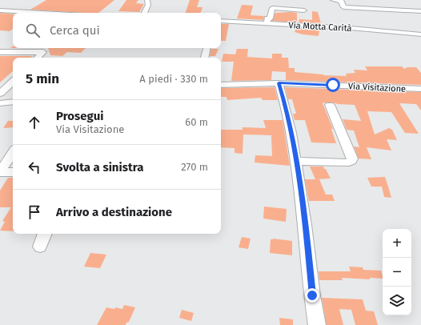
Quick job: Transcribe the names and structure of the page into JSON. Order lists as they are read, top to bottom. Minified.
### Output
{"streets":{"street":["Via Motta Carità","Via Visitazione"]},"page":{"search":"Cerca qui","heading":["5 min","A piedi · 330 m"],"list":[["Prosegui","Via Visitazione","60 m"],["Svolta a sinistra","270 m"],"Arrivo a destinazione"],"map_buttons":["+","−"]}}
